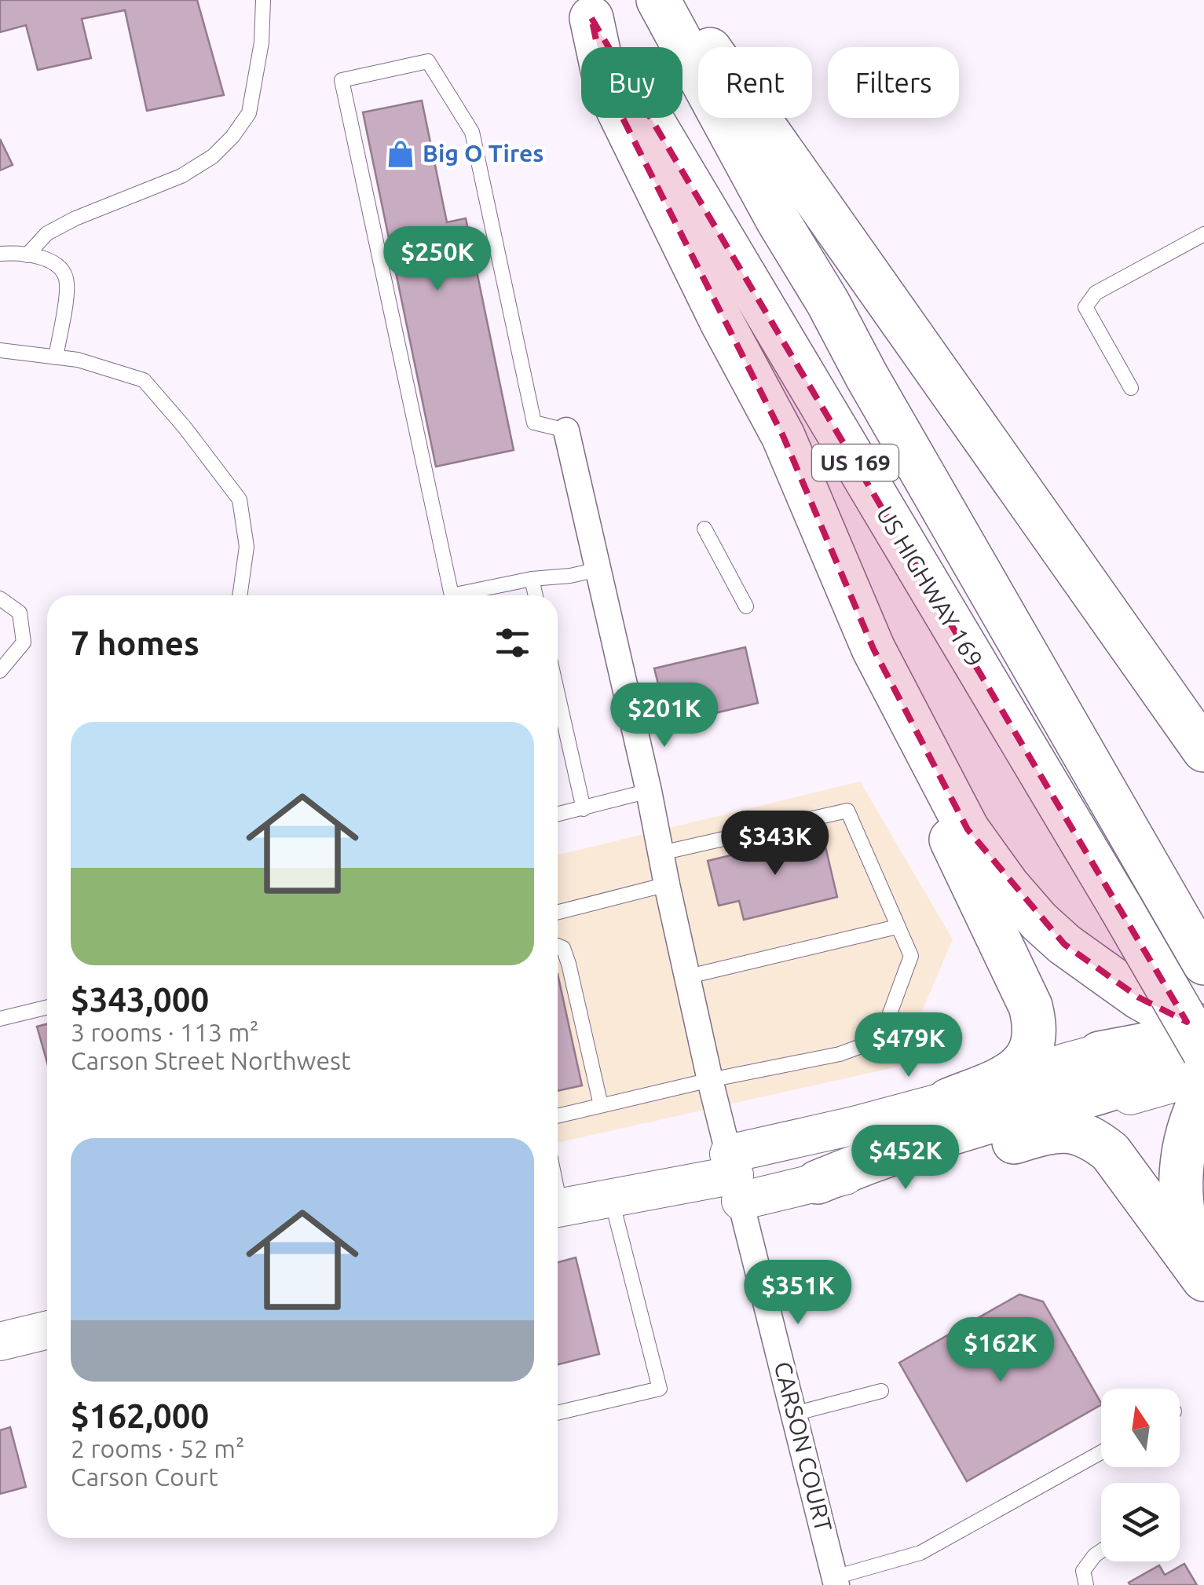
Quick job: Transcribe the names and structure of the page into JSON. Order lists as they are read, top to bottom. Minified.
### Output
{"streets":{"highway":["US 169","US HIGHWAY 169"],"street":["CARSON COURT"]},"places":{"shop":["Big O Tires"]},"north":"top","page":{"chip":["Buy","Rent","Filters"],"price":["$250K","$201K","$343K","$479K","$452K","$351K","$162K"],"heading":"7 homes","list":[{"name":"$343,000","note":"3 rooms · 113 m² · Carson Street Northwest"},{"name":"$162,000","note":"2 rooms · 52 m² · Carson Court"}]}}
